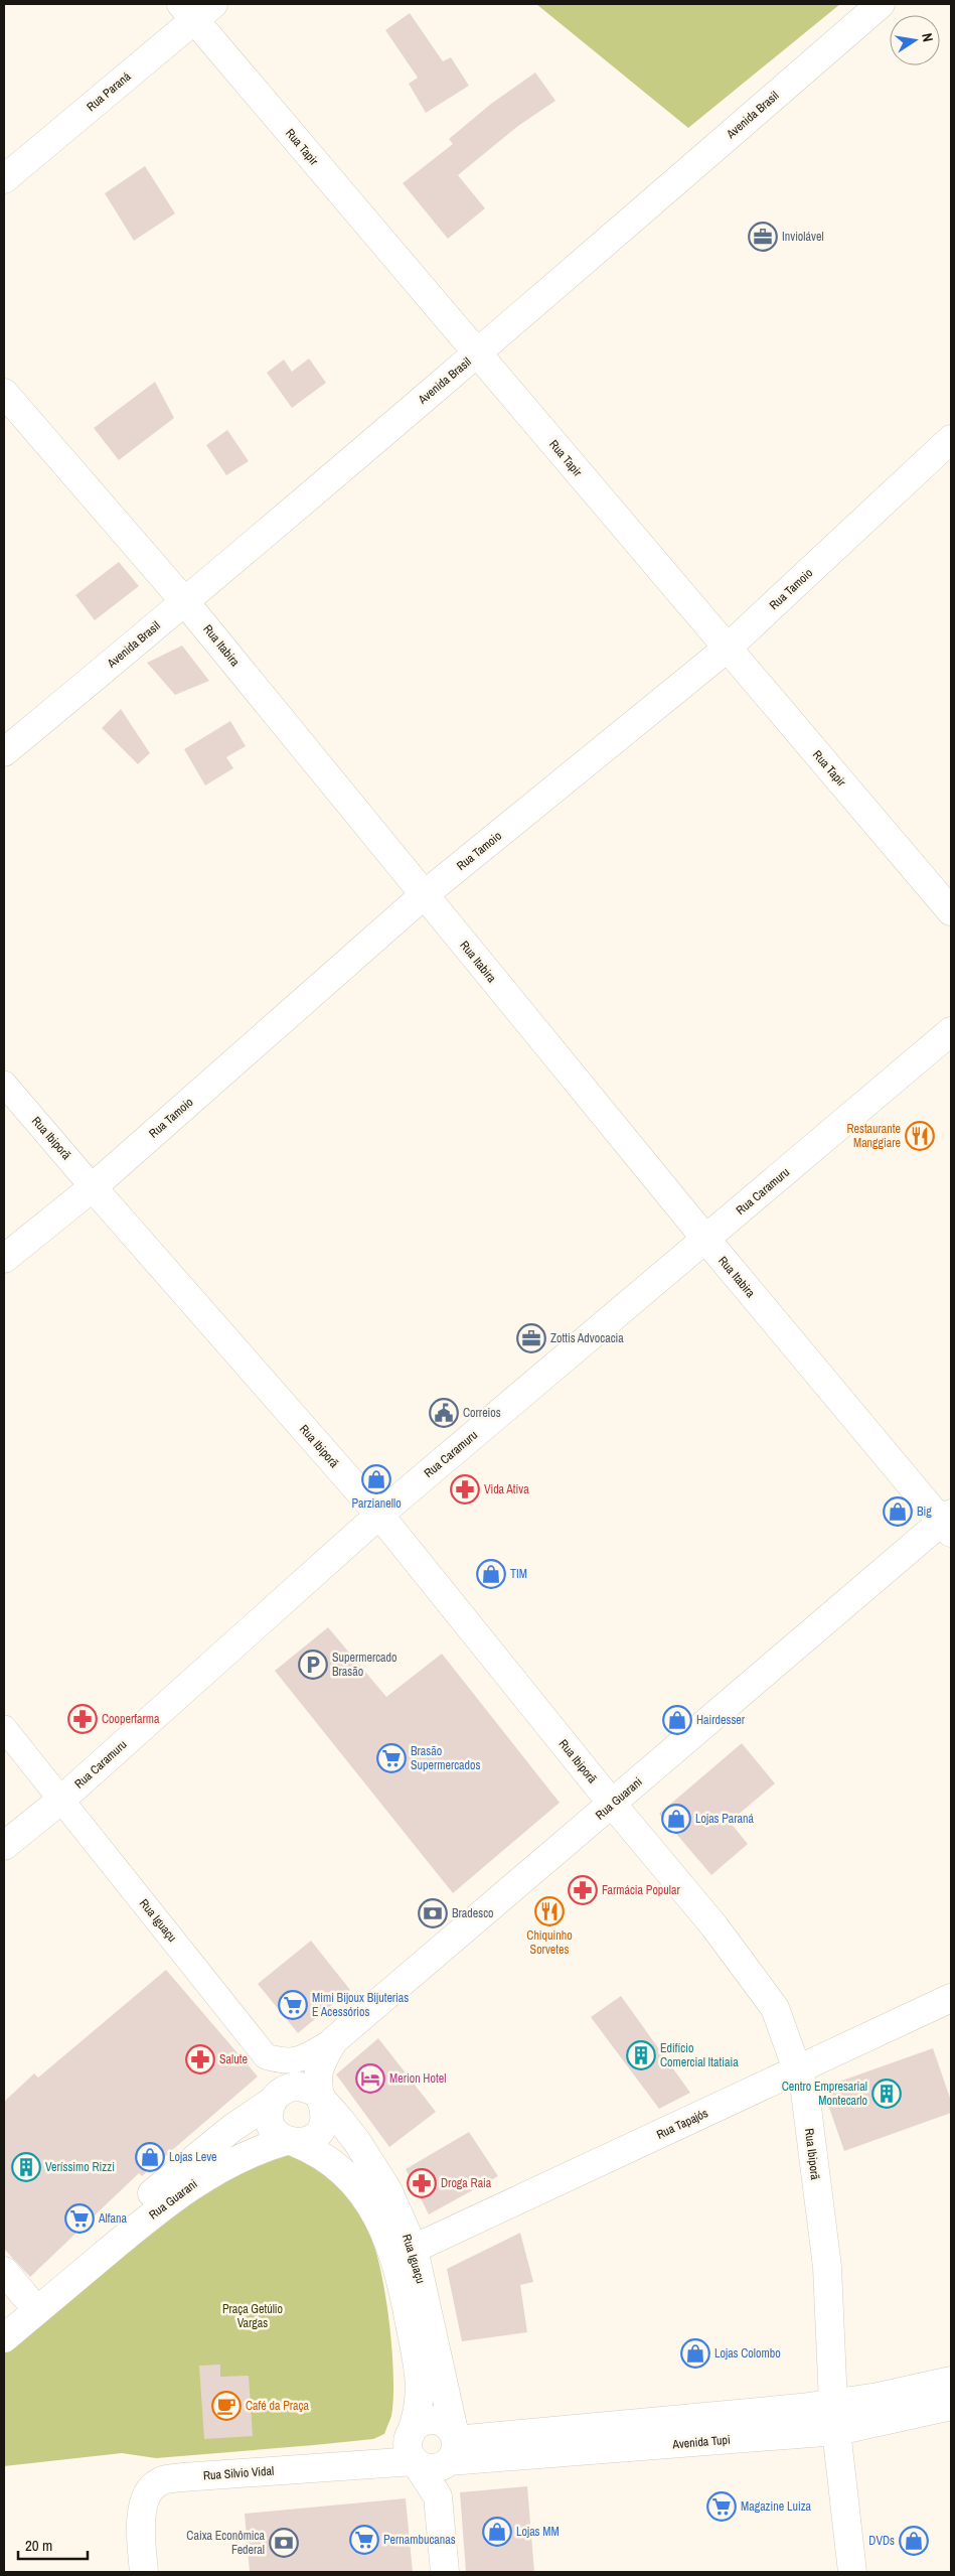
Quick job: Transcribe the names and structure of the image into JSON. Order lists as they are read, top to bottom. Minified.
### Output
{"streets":{"street":["Rua Paraná","Avenida Brasil","Rua Tapir","Rua Tamoio","Rua Itabira","Rua Ibiporã","Rua Caramuru","Rua Guarani","Rua Iguaçu","Rua Tapajós","Avenida Tupi","Rua Silvio Vidal"]},"crossings":[["Rua Paraná","Rua Tapir"],["Avenida Brasil","Rua Tapir"],["Avenida Brasil","Rua Itabira"],["Rua Tapir","Rua Tamoio"],["Rua Tamoio","Rua Itabira"],["Rua Tamoio","Rua Ibiporã"],["Rua Itabira","Rua Caramuru"],["Rua Itabira","Rua Guarani"],["Rua Ibiporã","Rua Caramuru"],["Rua Ibiporã","Rua Guarani"],["Rua Ibiporã","Rua Tapajós"],["Rua Ibiporã","Avenida Tupi"],["Rua Caramuru","Rua Iguaçu"],["Rua Guarani","Rua Iguaçu"],["Rua Iguaçu","Rua Tapajós"],["Rua Iguaçu","Avenida Tupi"],["Rua Iguaçu","Rua Silvio Vidal"],["Avenida Tupi","Rua Silvio Vidal"]],"parks":["Praça Getúlio Vargas"],"places":{"office":["Inviolável","Zottis Advocacia"],"restaurant":["Restaurante Manggiare","Chiquinho Sorvetes"],"public building":["Correios"],"shop":["Parzianello","Big","TIM","Hairdesser","Lojas Paraná","Lojas Leve","Lojas Colombo","Lojas MM","DVDs"],"pharmacy":["Vida Ativa","Cooperfarma","Farmácia Popular","Salute","Droga Raia"],"parking":["Supermercado Brasão"],"supermarket":["Brasão Supermercados","Mimi Bijoux Bijuterias E Acessórios","Alfana","Magazine Luiza","Pernambucanas"],"bank":["Bradesco","Caixa Econômica Federal"],"building":["Edifício Comercial Itatiaia","Centro Empresarial Montecarlo","Veríssimo Rizzi"],"hotel":["Merion Hotel"],"cafe":["Café da Praça"]},"scale_bar":"20 m","north":"right"}
